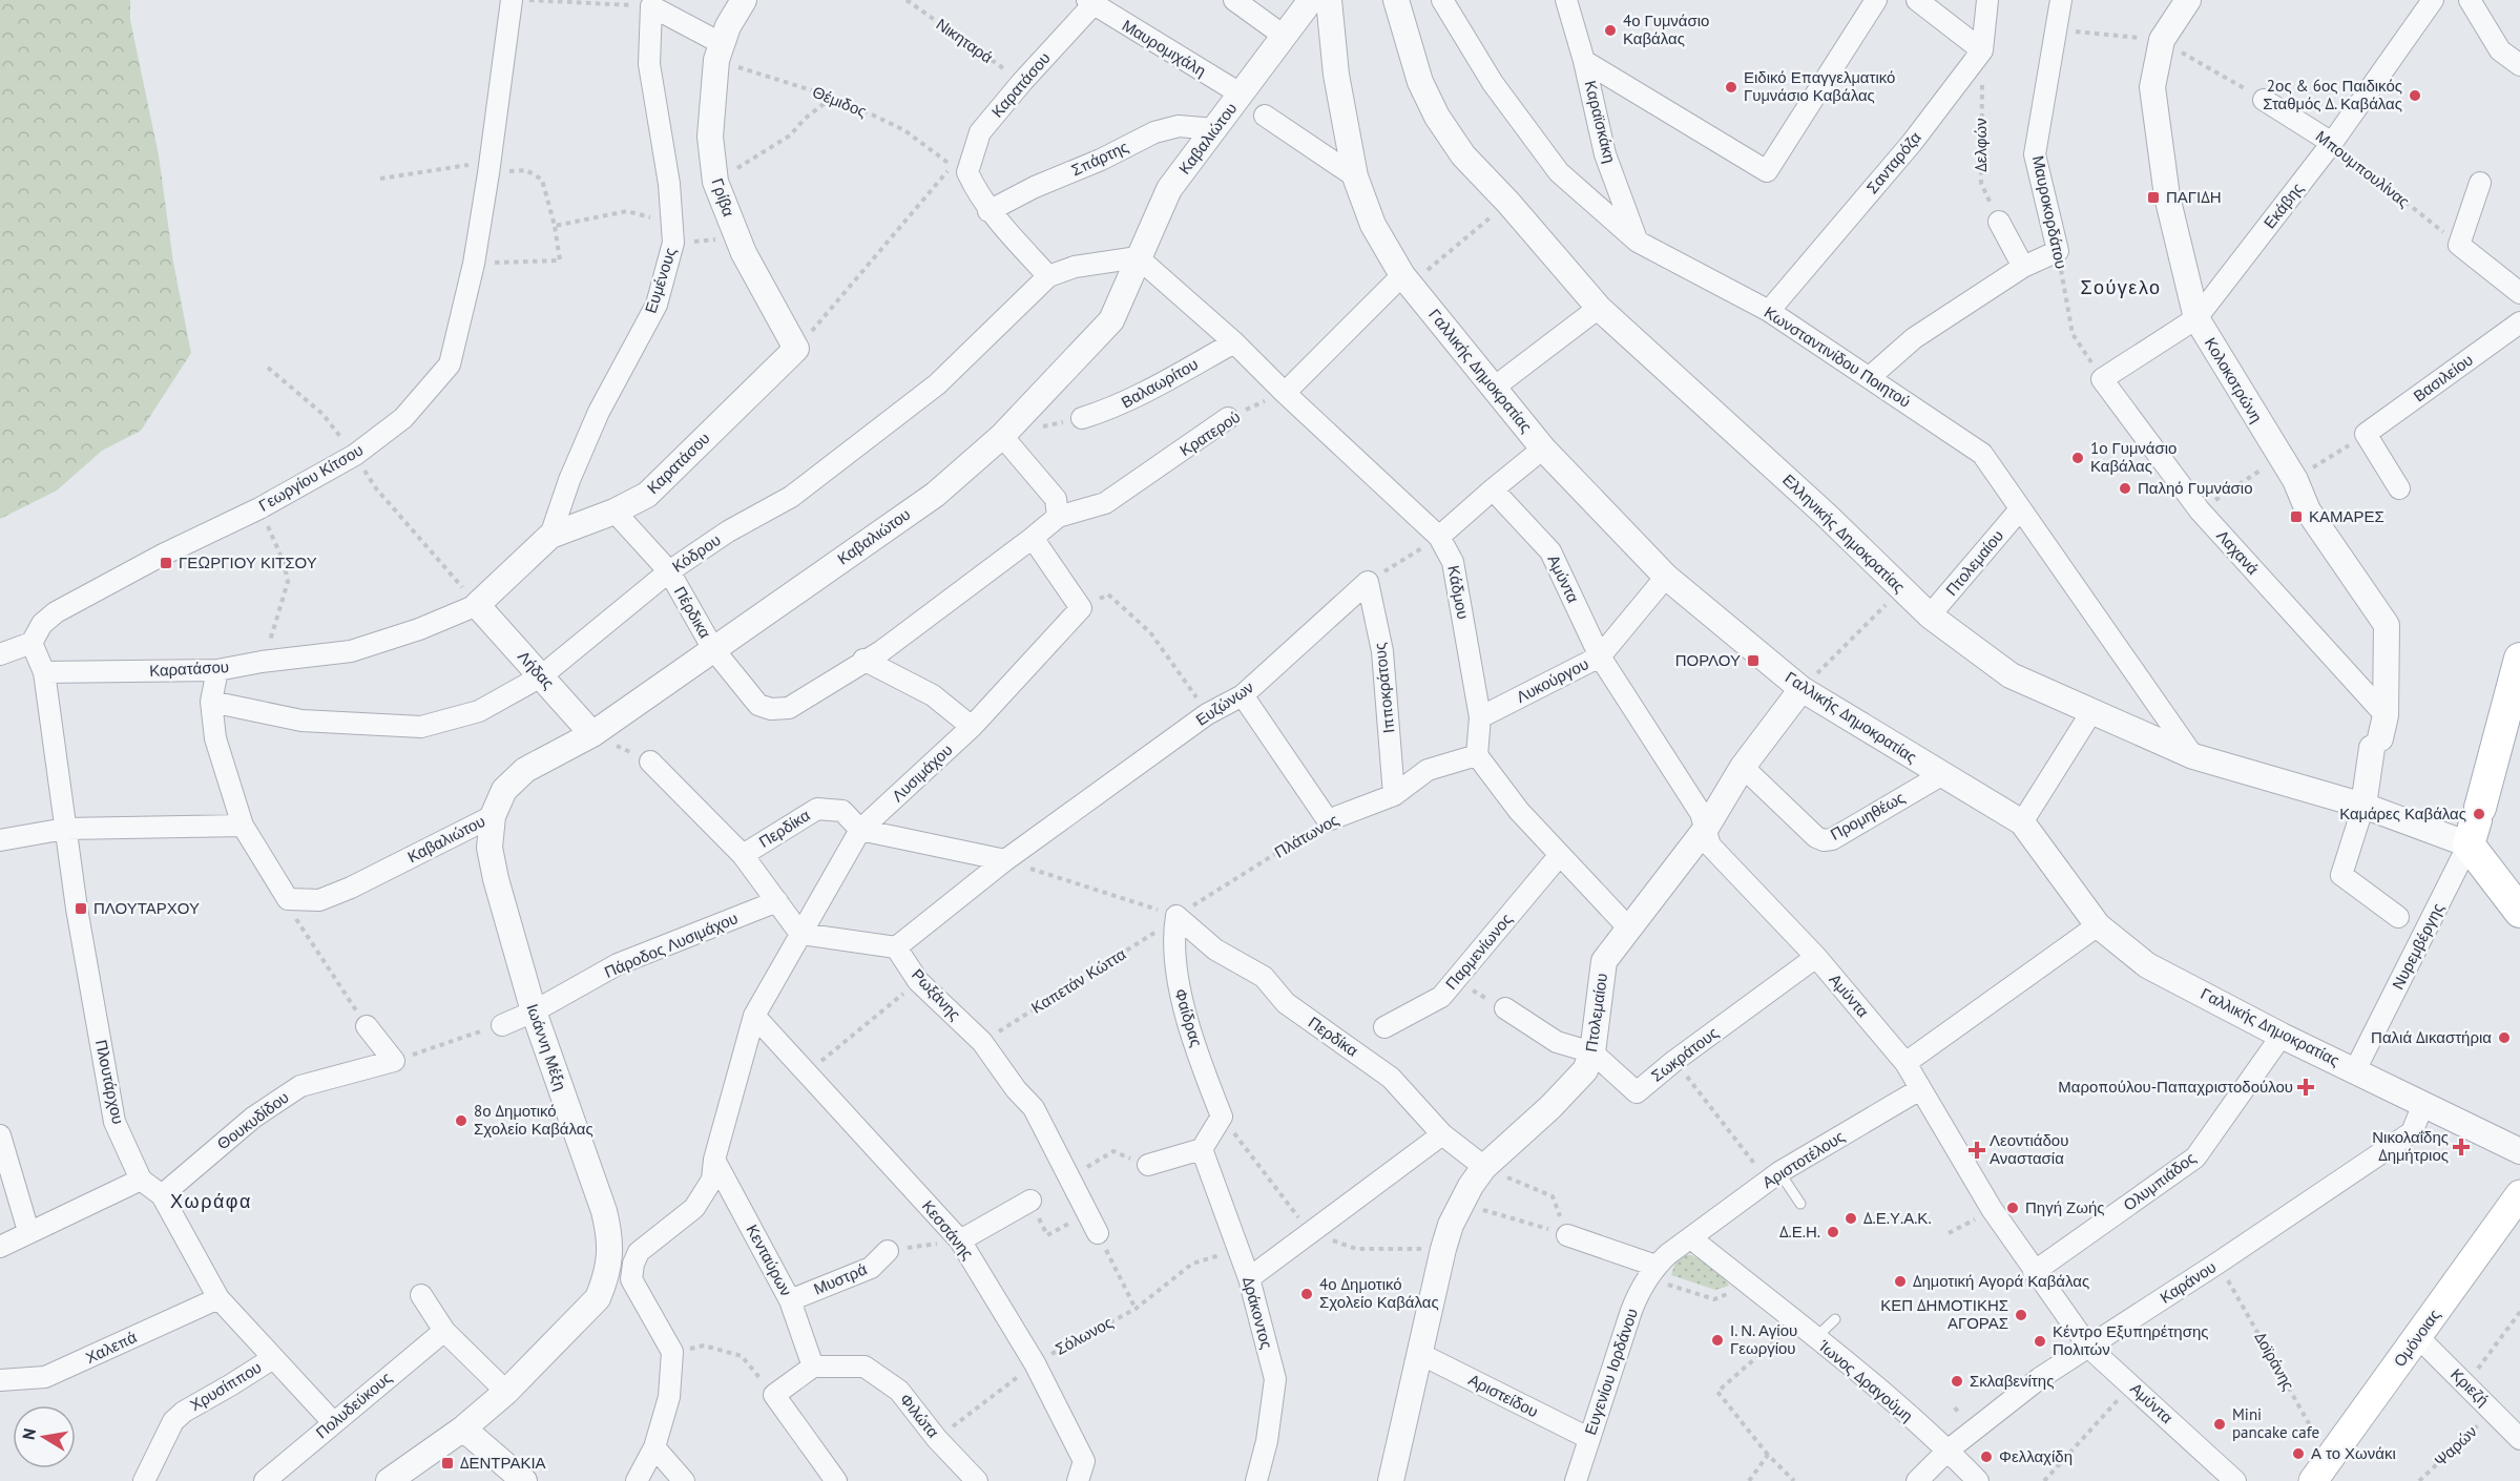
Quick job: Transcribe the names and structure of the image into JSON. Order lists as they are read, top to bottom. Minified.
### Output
{"streets":{"main road":["Νυρεμβέργης","Ομόνοιας"],"street":["Μαυρομιχάλη","Καρατάσου","Καραϊσκάκη","Καβαλιώτου","Σπάρτης","Σανταρόζα","Μπουμπουλίνας","Γρίβα","Εκάβης","Μαυροκορδάτου","Ευμένους","Κωνσταντινίδου Ποιητού","Γαλλικής Δημοκρατίας","Βασιλείου","Κολοκοτρώνη","Βαλαωρίτου","Κρατερού","Γεωργίου Κίτσου","Ελληνικής Δημοκρατίας","Λαχανά","Κόδρου","Πτολεμαίου","Αμύντα","Κάδμου","Πέρδικα","Λήδας","Λυκούργου","Ιπποκράτους","Ευζώνων","Λυσιμάχου","Προμηθέως","Περδίκα","Πλάτωνος","Πάροδος Λυσιμάχου","Παρμενίωνος","Ρωξάνης","Φαίδρας","Ιωάννη Μέξη","Σωκράτους","Πλουτάρχου","Θουκυδίδου","Αριστοτέλους","Ολυμπιάδος","Κεσσάνης","Κενταύρων","Μυστρά","Καράνου","Δράκοντος","Χαλεπά","Ευγενίου Ιορδάνου","Ίωνος Δραγούμη","Χρυσίππου","Κριεζή","Αριστείδου","Πολυδεύκους","Φιλώτα"],"path":["Νικηταρά","Θέμιδος","Δελφών","Καπετάν Κώττα","Σόλωνος","Δοϊράνης","Ψαρών"]},"crossings":[["Νικηταρά","Καρατάσου"],["Μαυρομιχάλη","Καρατάσου"],["Μαυρομιχάλη","Καβαλιώτου"],["Καρατάσου","Θέμιδος"],["Καρατάσου","Σπάρτης"],["Καρατάσου","Γρίβα"],["Καρατάσου","Ευμένους"],["Καρατάσου","Πέρδικα"],["Καρατάσου","Λήδας"],["Καρατάσου","Πλουτάρχου"],["Θέμιδος","Γρίβα"],["Καραϊσκάκη","Κωνσταντινίδου Ποιητού"],["Καβαλιώτου","Σπάρτης"],["Καβαλιώτου","Κόδρου"],["Καβαλιώτου","Κάδμου"],["Καβαλιώτου","Πέρδικα"],["Καβαλιώτου","Λήδας"],["Καβαλιώτου","Ιωάννη Μέξη"],["Δελφών","Σανταρόζα"],["Σανταρόζα","Κωνσταντινίδου Ποιητού"],["Μπουμπουλίνας","Εκάβης"],["Εκάβης","Μαυροκορδάτου"],["Εκάβης","Κολοκοτρώνη"],["Εκάβης","Λαχανά"],["Μαυροκορδάτου","Λαχανά"],["Κωνσταντινίδου Ποιητού","Ελληνικής Δημοκρατίας"],["Κωνσταντινίδου Ποιητού","Πτολεμαίου"],["Γαλλικής Δημοκρατίας","Πτολεμαίου"],["Γαλλικής Δημοκρατίας","Λυκούργου"],["Γαλλικής Δημοκρατίας","Προμηθέως"],["Γαλλικής Δημοκρατίας","Νυρεμβέργης"],["Γαλλικής Δημοκρατίας","Ολυμπιάδος"],["Γαλλικής Δημοκρατίας","Καράνου"],["Κολοκοτρώνη","Ελληνικής Δημοκρατίας"],["Κολοκοτρώνη","Λαχανά"],["Βαλαωρίτου","Κάδμου"],["Κρατερού","Κάδμου"],["Γεωργίου Κίτσου","Πλουτάρχου"],["Ελληνικής Δημοκρατίας","Πτολεμαίου"],["Ελληνικής Δημοκρατίας","Νυρεμβέργης"],["Κόδρου","Κάδμου"],["Κόδρου","Πέρδικα"],["Κόδρου","Λήδας"],["Πτολεμαίου","Αμύντα"],["Πτολεμαίου","Προμηθέως"],["Πτολεμαίου","Περδίκα"],["Πτολεμαίου","Σωκράτους"],["Πτολεμαίου","Αριστείδου"],["Αμύντα","Λυκούργου"],["Αμύντα","Σωκράτους"],["Αμύντα","Αριστοτέλους"],["Αμύντα","Ολυμπιάδος"],["Αμύντα","Καράνου"],["Κάδμου","Λυκούργου"],["Κάδμου","Πλάτωνος"],["Ιπποκράτους","Ευζώνων"],["Ιπποκράτους","Πλάτωνος"],["Ευζώνων","Περδίκα"],["Ευζώνων","Ρωξάνης"],["Λυσιμάχου","Περδίκα"],["Λυσιμάχου","Κεσσάνης"],["Λυσιμάχου","Κενταύρων"],["Περδίκα","Πλάτωνος"],["Περδίκα","Καπετάν Κώττα"],["Περδίκα","Φαίδρας"],["Πλάτωνος","Καπετάν Κώττα"],["Πλάτωνος","Φαίδρας"],["Πάροδος Λυσιμάχου","Ιωάννη Μέξη"],["Καπετάν Κώττα","Ρωξάνης"],["Καπετάν Κώττα","Φαίδρας"],["Φαίδρας","Δράκοντος"],["Πλουτάρχου","Θουκυδίδου"],["Πλουτάρχου","Χαλεπά"],["Πλουτάρχου","Χρυσίππου"],["Πλουτάρχου","Πολυδεύκους"],["Αριστοτέλους","Ευγενίου Ιορδάνου"],["Αριστοτέλους","Ίωνος Δραγούμη"],["Κεσσάνης","Σόλωνος"],["Κενταύρων","Μυστρά"],["Κενταύρων","Φιλώτα"],["Καράνου","Δοϊράνης"],["Καράνου","Ίωνος Δραγούμη"],["Δράκοντος","Σόλωνος"],["Σόλωνος","Φιλώτα"],["Ομόνοιας","Δοϊράνης"],["Ομόνοιας","Κριεζή"],["Ευγενίου Ιορδάνου","Αριστείδου"],["Κριεζή","Ψαρών"]],"districts":["Σούγελο","Χωράφα"],"places":{"other":["4ο Γυμνάσιο Καβάλας","Ειδικό Επαγγελματικό Γυμνάσιο Καβάλας","2ος & 6ος Παιδικός Σταθμός Δ. Καβάλας","1ο Γυμνάσιο Καβάλας","Παληό Γυμνάσιο","Καμάρες Καβάλας","Παλιά Δικαστήρια","8ο Δημοτικό Σχολείο Καβάλας","Πηγή Ζωής","Δ.Ε.Υ.Α.Κ.","Δ.Ε.Η.","Δημοτική Αγορά Καβάλας","4ο Δημοτικό Σχολείο Καβάλας","ΚΕΠ ΔΗΜΟΤΙΚΗΣ ΑΓΟΡΑΣ","Ι. Ν. Αγίου Γεωργίου","Κέντρο Εξυπηρέτησης Πολιτών","Σκλαβενίτης","Mini pancake cafe","Α το Χωνάκι","Φελλαχίδη"],"transit":["ΠΑΓΙΔΗ","ΚΑΜΑΡΕΣ","ΓΕΩΡΓΙΟΥ ΚΙΤΣΟΥ","ΠΟΡΛΟΥ","ΠΛΟΥΤΑΡΧΟΥ","ΔΕΝΤΡΑΚΙΑ"],"health":["Μαροπούλου-Παπαχριστοδούλου","Νικολαΐδης Δημήτριος","Λεοντιάδου Αναστασία"]},"north":"left"}
